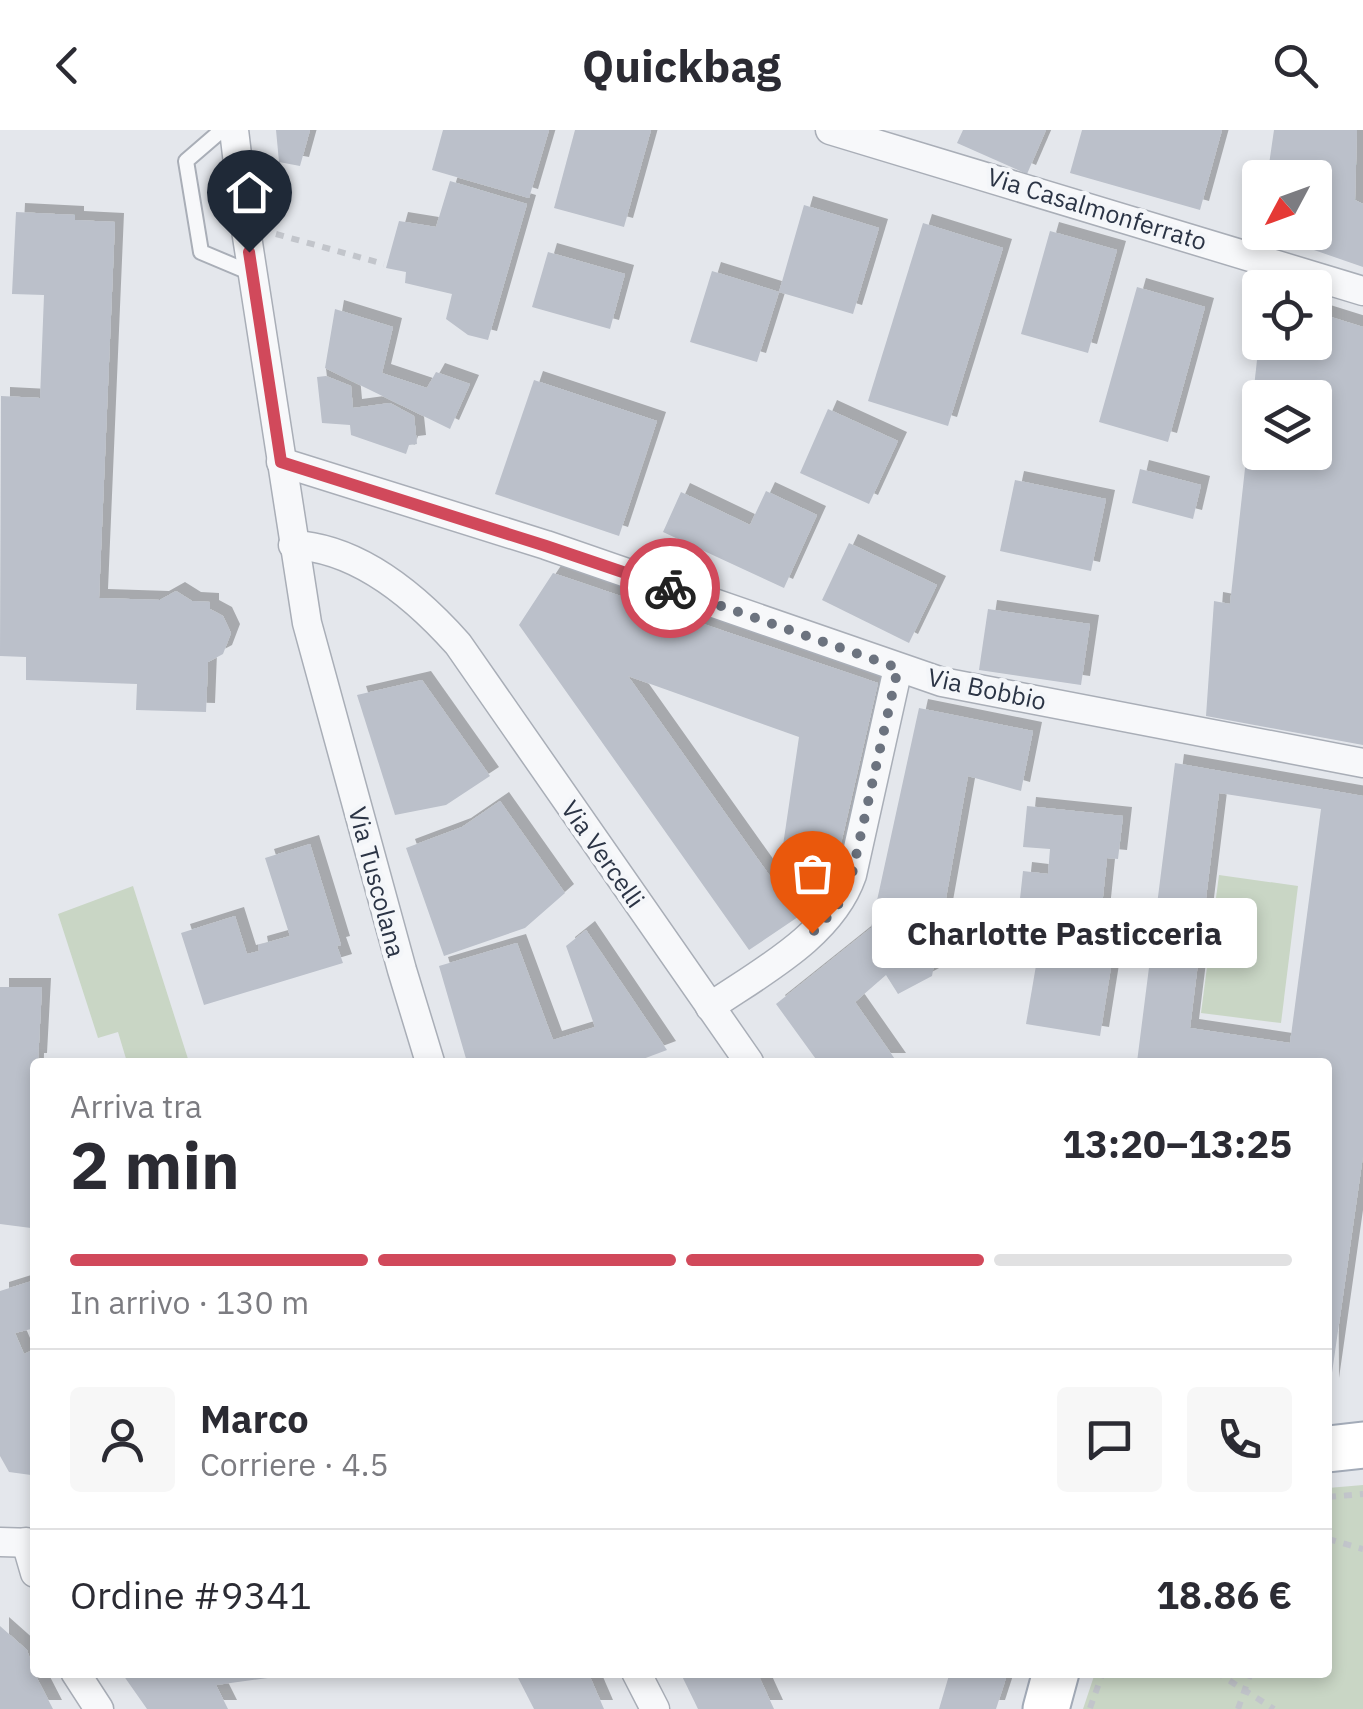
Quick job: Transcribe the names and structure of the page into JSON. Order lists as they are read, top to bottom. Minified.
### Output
{"streets":{"street":["Via Casalmonferrato","Via Bobbio","Via Vercelli","Via Tuscolana"]},"crossings":[["Via Bobbio","Via Tuscolana"],["Via Vercelli","Via Tuscolana"]],"places":["Charlotte Pasticceria"],"north":"bottom left","page":{"header":"Quickbag","bubble":"Charlotte Pasticceria","heading":["2 min","Arriva tra","13:20–13:25"],"panel":["Marco","Corriere · 4.5","Ordine #9341","18.86 €"],"bar":"In arrivo · 130 m"}}
